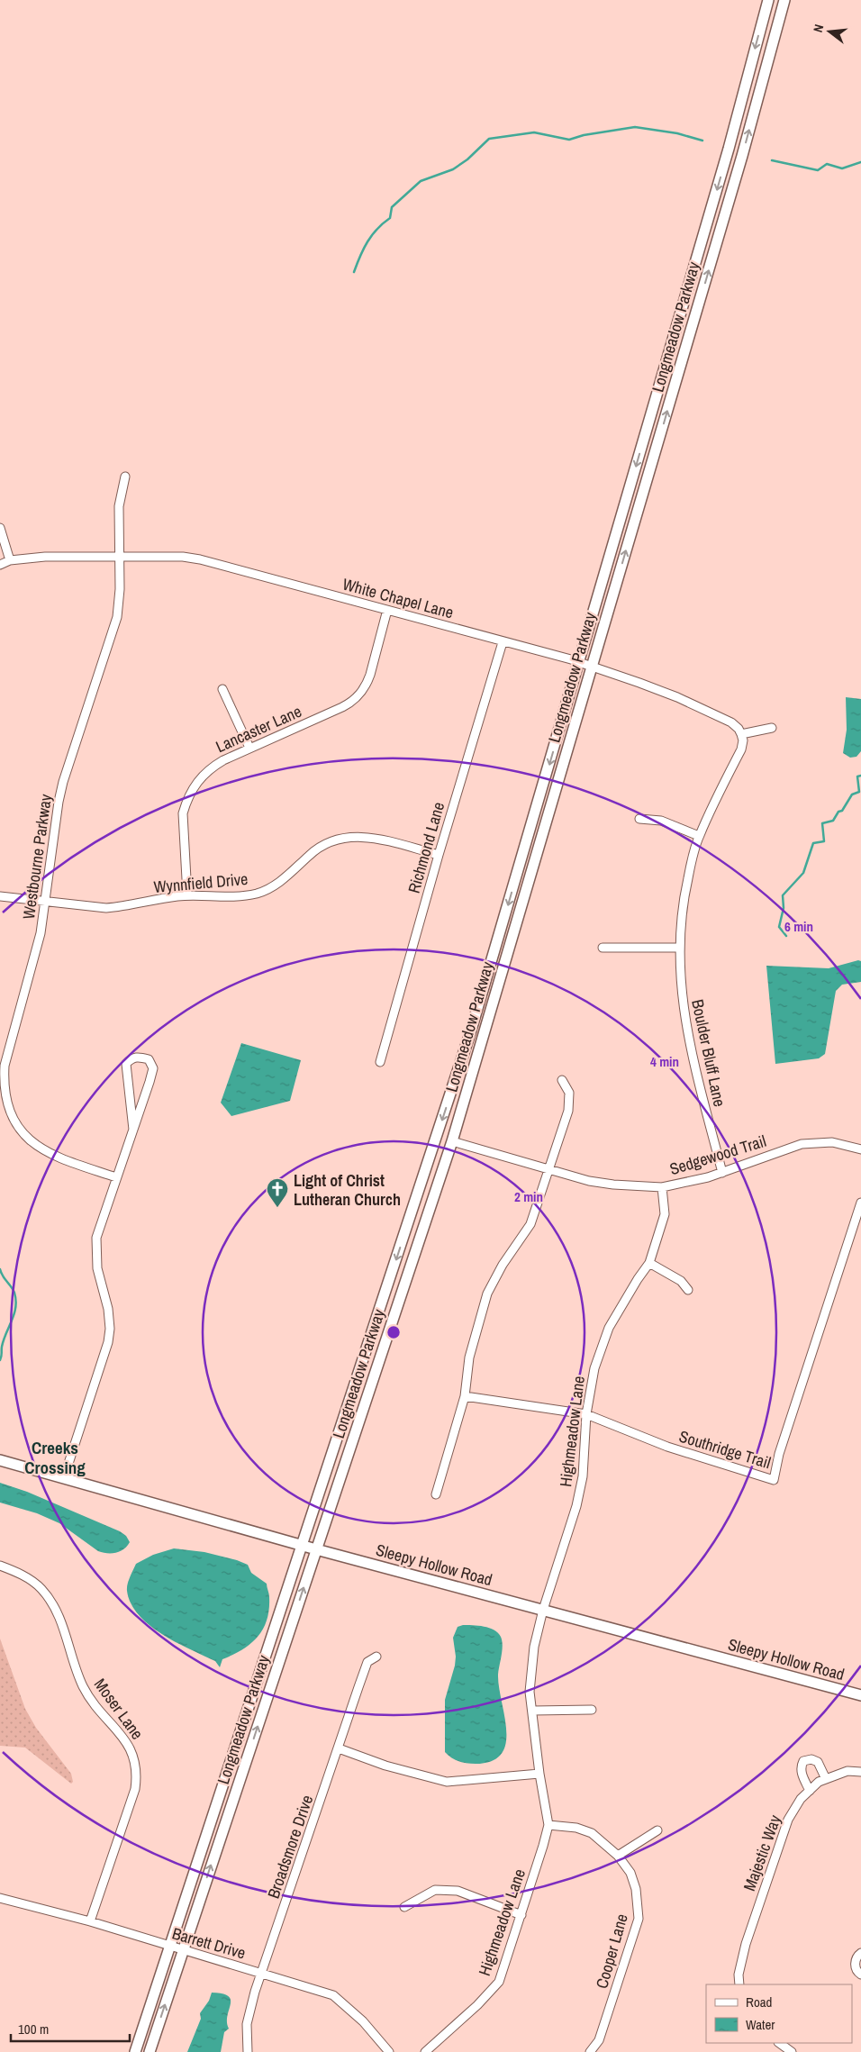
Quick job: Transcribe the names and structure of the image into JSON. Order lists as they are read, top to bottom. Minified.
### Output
{"streets":{"street":["Longmeadow Parkway","White Chapel Lane","Lancaster Lane","Richmond Lane","Westbourne Parkway","Wynnfield Drive","Boulder Bluff Lane","Sedgewood Trail","Highmeadow Lane","Southridge Trail","Sleepy Hollow Road","Moser Lane","Broadsmore Drive","Majestic Way","Barrett Drive","Cooper Lane"]},"crossings":[["Longmeadow Parkway","White Chapel Lane"],["Longmeadow Parkway","Sedgewood Trail"],["Longmeadow Parkway","Sleepy Hollow Road"],["Longmeadow Parkway","Barrett Drive"],["White Chapel Lane","Lancaster Lane"],["White Chapel Lane","Richmond Lane"],["White Chapel Lane","Westbourne Parkway"],["White Chapel Lane","Boulder Bluff Lane"],["Lancaster Lane","Wynnfield Drive"],["Richmond Lane","Wynnfield Drive"],["Westbourne Parkway","Wynnfield Drive"],["Boulder Bluff Lane","Sedgewood Trail"],["Sedgewood Trail","Highmeadow Lane"],["Highmeadow Lane","Southridge Trail"],["Highmeadow Lane","Sleepy Hollow Road"],["Highmeadow Lane","Cooper Lane"],["Moser Lane","Barrett Drive"],["Broadsmore Drive","Barrett Drive"]],"districts":["Creeks Crossing"],"places":{"church":["Light of Christ Lutheran Church"]},"legend":["Road","Water"],"scale_bar":"100 m","north":"left","rings":["6 min","4 min","2 min"]}
